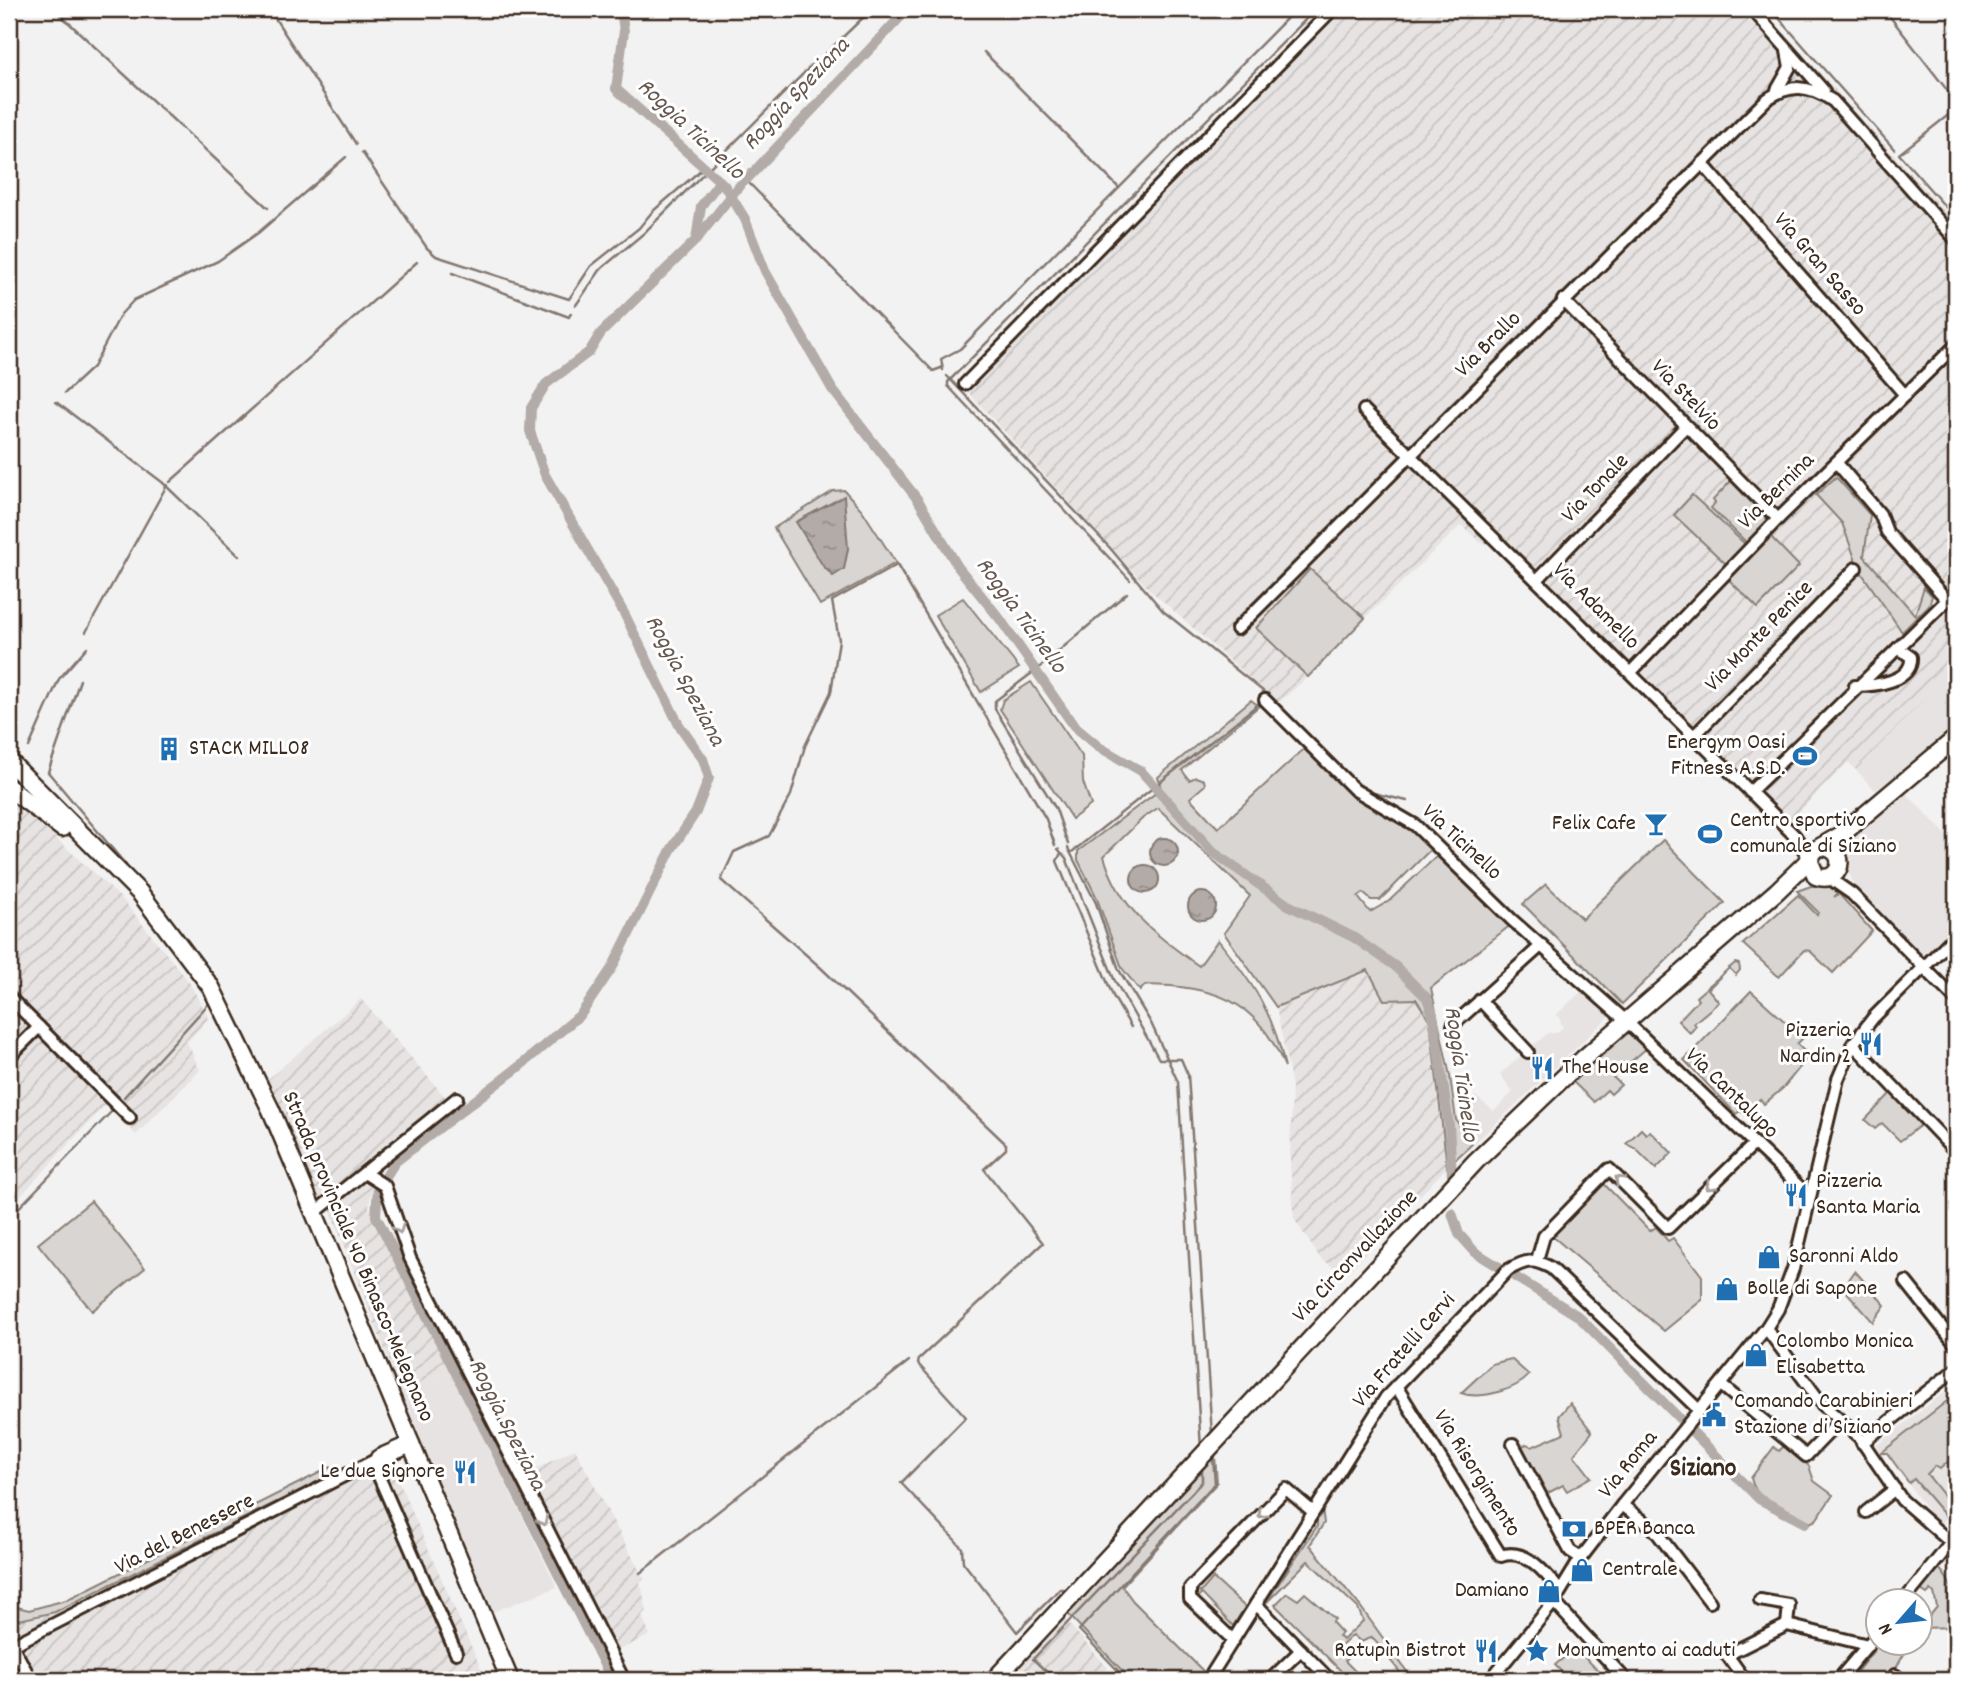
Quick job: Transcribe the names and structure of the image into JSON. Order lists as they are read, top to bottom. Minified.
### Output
{"streets":{"main road":["Strada provinciale 40 Binasco-Melegnano","Via Circonvallazione"],"street":["Via Gran Sasso","Via Brallo","Via Stelvio","Via Tonale","Via Bernina","Via Adamello","Via Monte Penice","Via Ticinello","Via Cantalupo","Via Fratelli Cervi","Via Roma","Via Risorgimento","Via del Benessere"]},"crossings":[["Via Gran Sasso","Via Brallo"],["Via Gran Sasso","Via Bernina"],["Via Brallo","Via Stelvio"],["Via Brallo","Via Adamello"],["Via Stelvio","Via Tonale"],["Via Stelvio","Via Bernina"],["Via Tonale","Via Adamello"],["Via Bernina","Via Adamello"],["Via Adamello","Via Monte Penice"],["Via Adamello","Via Circonvallazione"],["Via Ticinello","Via Cantalupo"],["Via Ticinello","Via Circonvallazione"],["Via Cantalupo","Via Circonvallazione"],["Via Cantalupo","Via Roma"],["Via Fratelli Cervi","Via Risorgimento"],["Via Roma","Via Risorgimento"]],"districts":["Siziano"],"water":["Roggia Speziana","Roggia Ticinello"],"places":{"building":["STACK MILL08"],"sports":["Energym Oasi Fitness A.S.D.","Centro sportivo comunale di Siziano"],"bar":["Felix Cafe"],"restaurant":["Pizzeria Nardin 2","The House","Pizzeria Santa Maria","Le due Signore","Ratupìn Bistrot"],"shop":["Saronni Aldo","Bolle di Sapone","Colombo Monica Elisabetta","Centrale","Damiano"],"public building":["Comando Carabinieri Stazione di Siziano"],"bank":["BPER Banca"],"place":["Monumento ai caduti"]},"north":"bottom left"}
